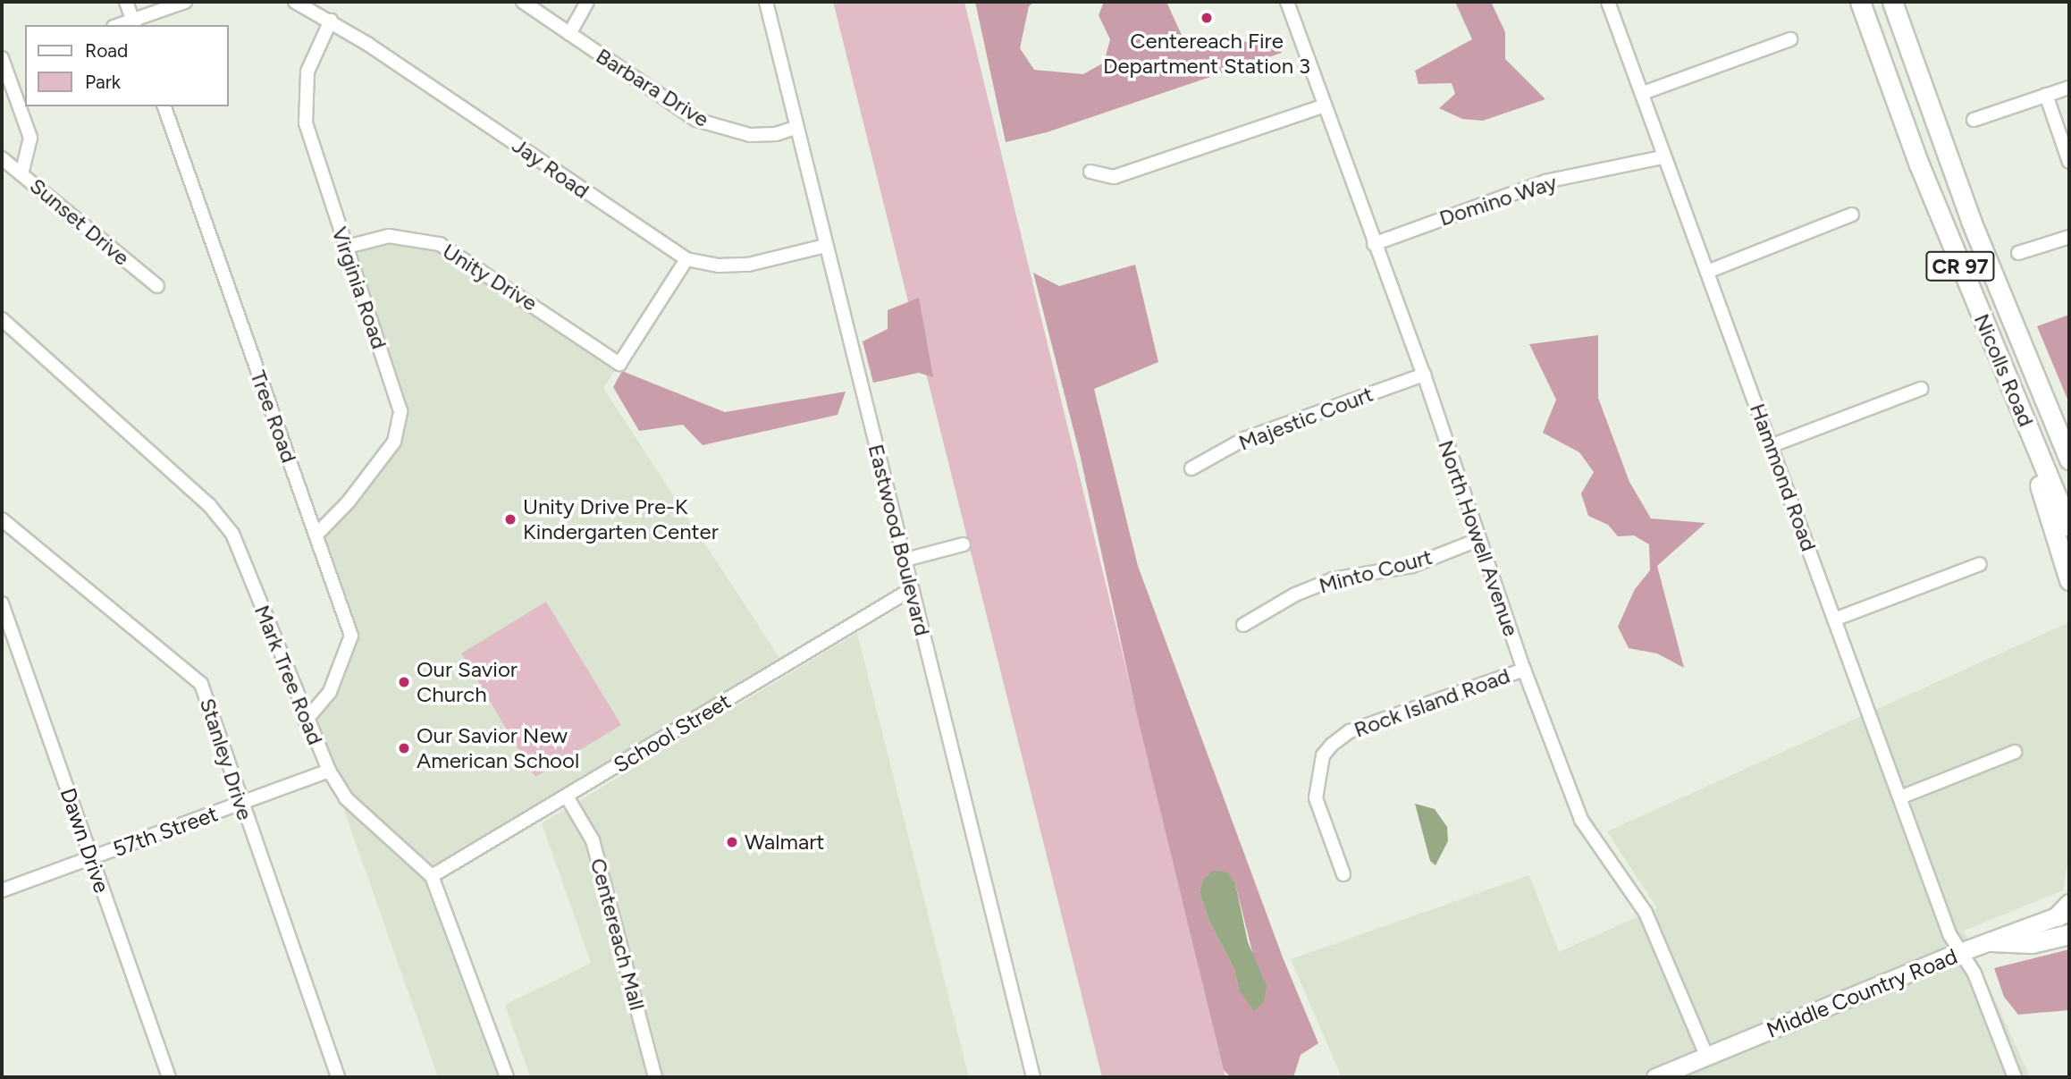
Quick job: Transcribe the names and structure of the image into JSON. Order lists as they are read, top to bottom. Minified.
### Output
{"streets":{"highway":["CR 97","Nicolls Road"],"main road":["Middle Country Road"],"street":["Barbara Drive","Jay Road","Domino Way","Sunset Drive","Unity Drive","Virginia Road","Tree Road","Majestic Court","Hammond Road","North Howell Avenue","Eastwood Boulevard","Minto Court","Mark Tree Road","Rock Island Road","School Street","Stanley Drive","57th Street","Dawn Drive","Centereach Mall"]},"crossings":[["Barbara Drive","Eastwood Boulevard"],["Jay Road","Unity Drive"],["Jay Road","Virginia Road"],["Jay Road","Eastwood Boulevard"],["Domino Way","Hammond Road"],["Domino Way","North Howell Avenue"],["Unity Drive","Virginia Road"],["Virginia Road","Tree Road"],["Tree Road","Mark Tree Road"],["Majestic Court","North Howell Avenue"],["Hammond Road","Middle Country Road"],["North Howell Avenue","Minto Court"],["North Howell Avenue","Rock Island Road"],["North Howell Avenue","Middle Country Road"],["Eastwood Boulevard","School Street"],["Mark Tree Road","School Street"],["Mark Tree Road","57th Street"],["School Street","Centereach Mall"],["Stanley Drive","57th Street"],["57th Street","Dawn Drive"]],"places":["Centereach Fire Department Station 3","Unity Drive Pre-K Kindergarten Center","Our Savior Church","Our Savior New American School","Walmart"],"legend":["Road","Park"]}
